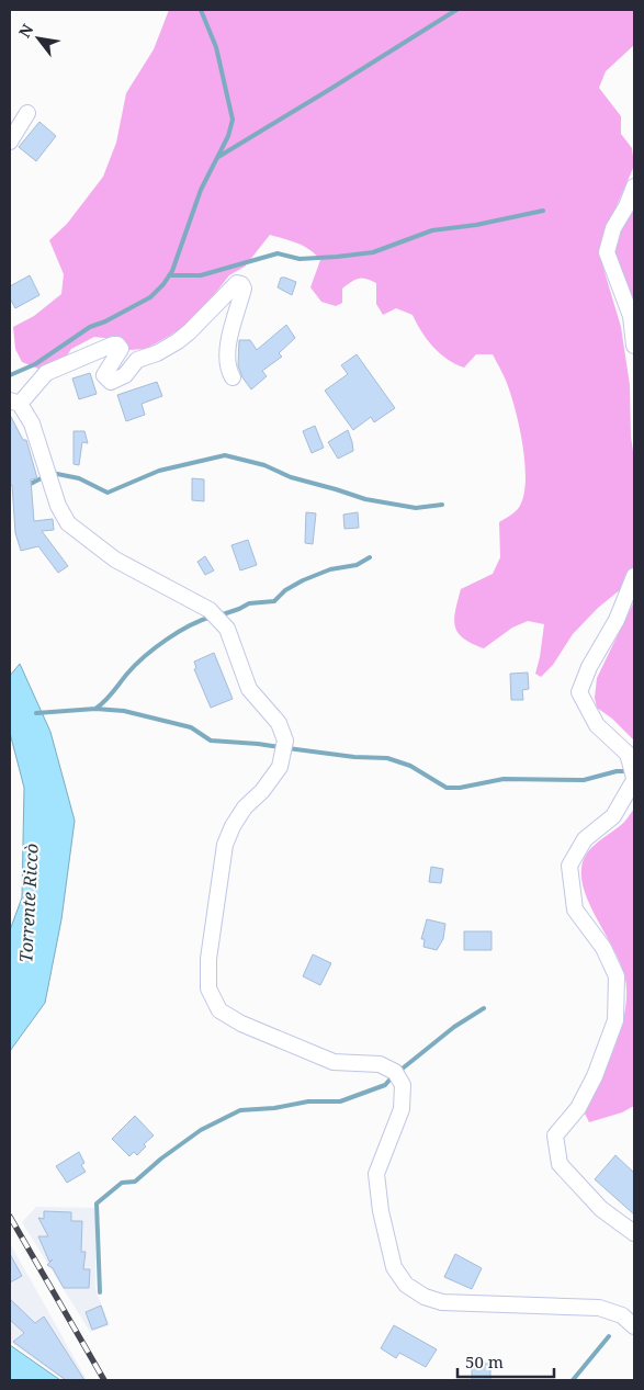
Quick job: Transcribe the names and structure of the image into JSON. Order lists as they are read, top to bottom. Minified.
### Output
{"water":["Torrente Riccò"],"scale_bar":"50 m","north":"top left"}
